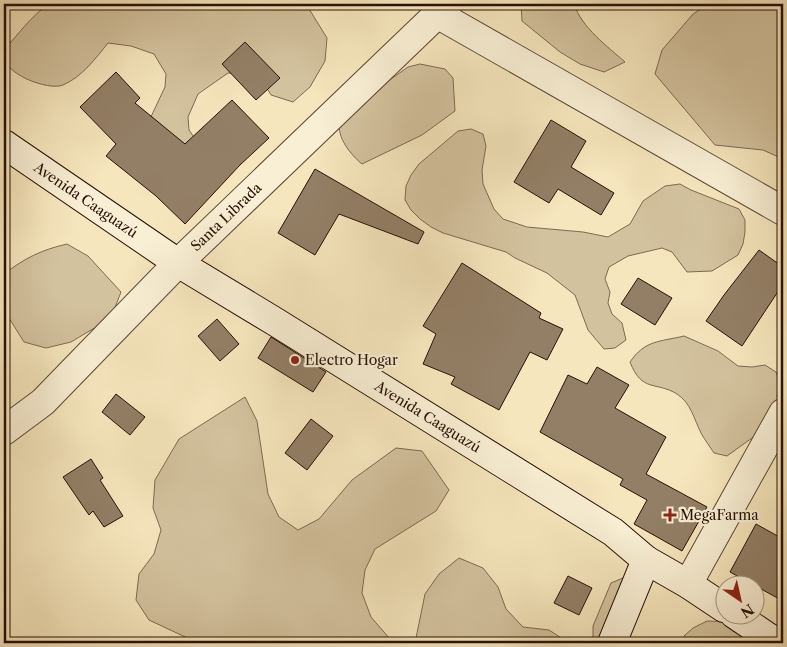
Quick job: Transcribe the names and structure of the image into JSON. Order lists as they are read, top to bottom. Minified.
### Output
{"streets":{"street":["Avenida Caaguazú","Santa Librada"]},"crossings":[["Avenida Caaguazú","Santa Librada"]],"places":{"other":["Electro Hogar"],"health":["MegaFarma"]},"north":"bottom right"}
